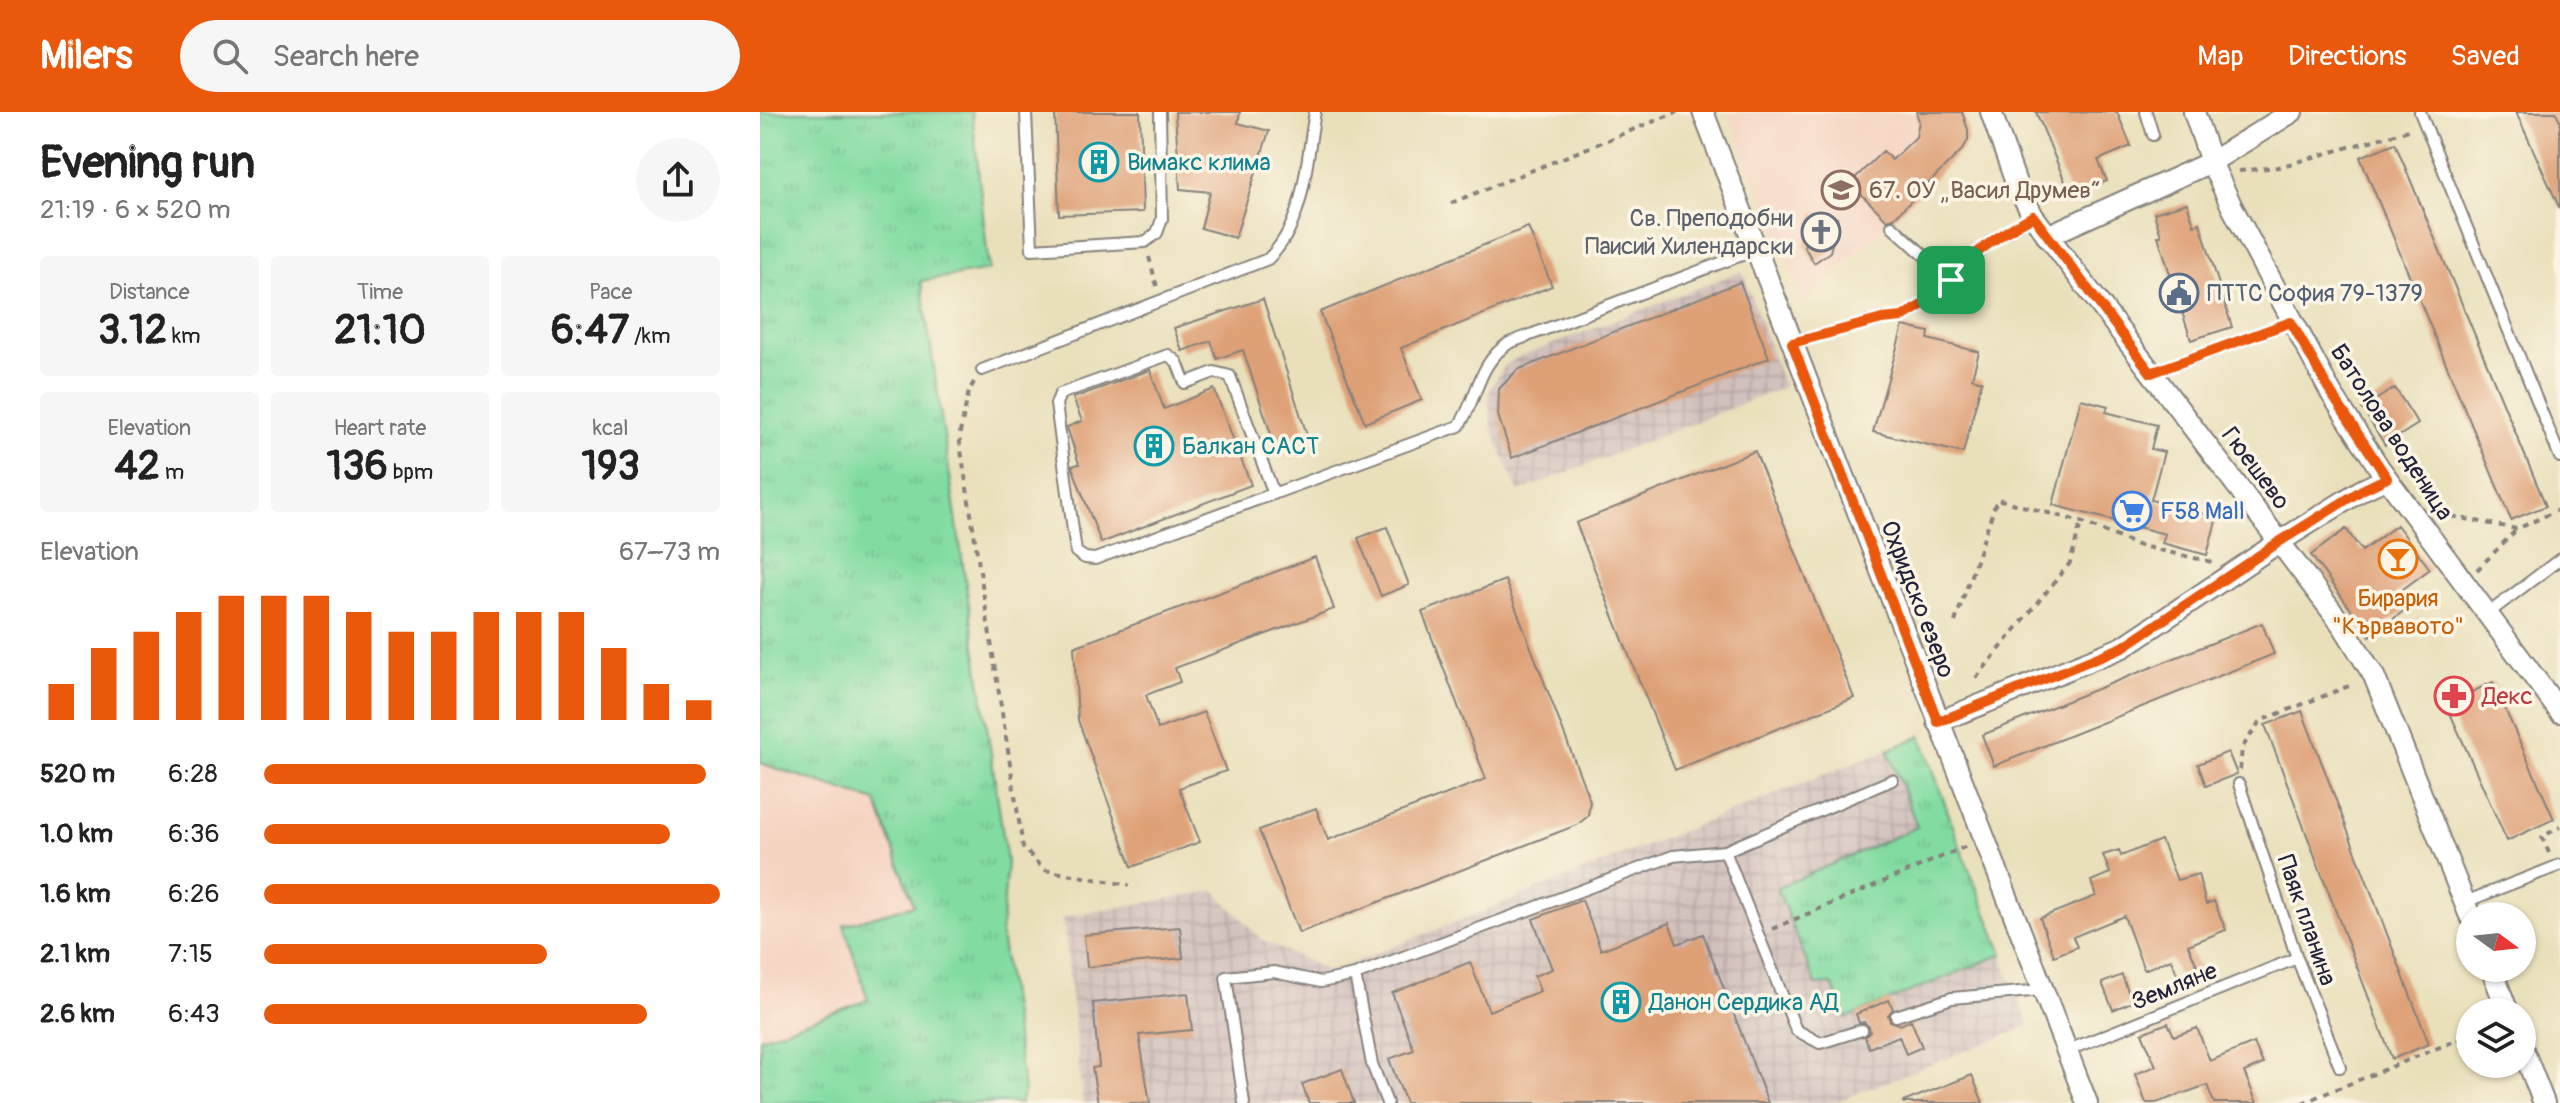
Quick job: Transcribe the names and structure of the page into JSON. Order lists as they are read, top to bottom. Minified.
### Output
{"streets":{"street":["Батолова воденица","Гюешево","Охридско езеро"],"lane":["Паяк планина","Земляне"]},"crossings":[["Охридско езеро","Земляне"],["Паяк планина","Земляне"]],"places":{"building":["Вимакс клима","Балкан САСТ","Данон Сердика АД"],"school or university":["67. ОУ „Васил Друмев“"],"church":["Св. Преподобни Паисий Хилендарски"],"public building":["ПТТС София 79-1379"],"supermarket":["F58 Mall"],"bar":["Бирария \"Кървавото\""],"pharmacy":["Декс"]},"north":"right","page":{"header":"Milers","search":"Search here","nav":["Map","Directions","Saved"],"heading":["Evening run","21:19 · 6 × 520 m"],"stats":[["Distance","3.12 km"],["Time","21:10"],["Pace","6:47 /km"],["Elevation","42 m"],["Heart rate","136 bpm"],["kcal","193"]],"chart":["Elevation","67–73 m"],"list":[{"name":"520 m","note":"6:28"},{"name":"1.0 km","note":"6:36"},{"name":"1.6 km","note":"6:26"},{"name":"2.1 km","note":"7:15"},{"name":"2.6 km","note":"6:43"}]}}
